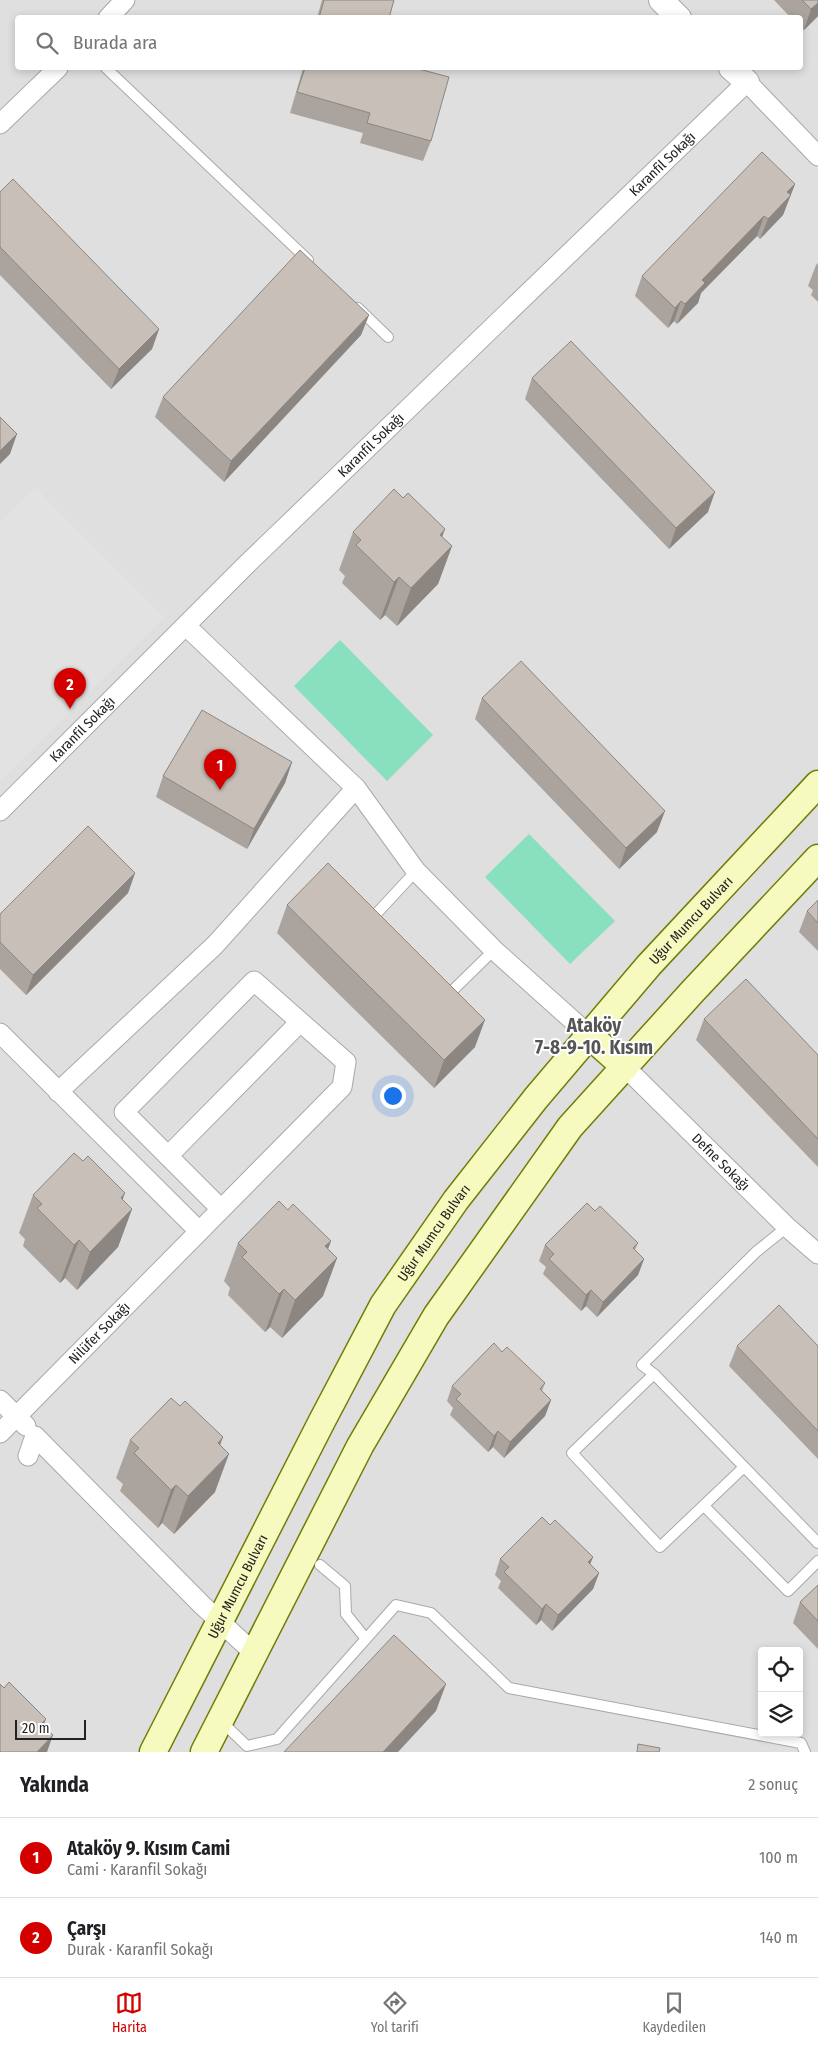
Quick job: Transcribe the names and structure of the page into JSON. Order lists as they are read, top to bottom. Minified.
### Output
{"streets":{"main road":["Uğur Mumcu Bulvarı"],"street":["Karanfil Sokağı","Defne Sokağı","Nilüfer Sokağı"]},"districts":["Ataköy 7-8-9-10. Kısım"],"scale_bar":"20 m","page":{"search":"Burada ara","pins":["2","1"],"scale":"20 m","heading":["Yakında","2 sonuç"],"list":[{"mark":"1","name":"Ataköy 9. Kısım Cami","note":"Cami · Karanfil Sokağı","value":"100 m"},{"mark":"2","name":"Çarşı","note":"Durak · Karanfil Sokağı","value":"140 m"}],"nav":["Harita","Yol tarifi","Kaydedilen"]}}
